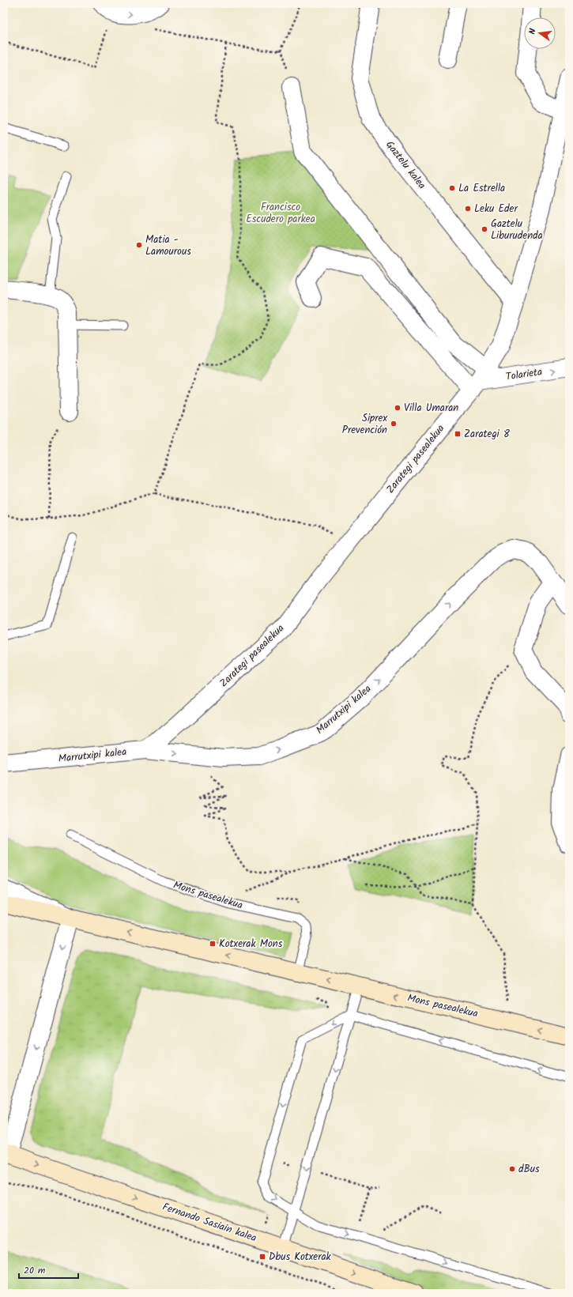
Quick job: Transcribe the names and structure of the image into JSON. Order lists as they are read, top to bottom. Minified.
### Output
{"streets":{"main road":["Mons pasealekua","Fernando Sasiain kalea"],"street":["Gaztelu kalea","Tolarieta","Zarategi pasealekua","Marrutxipi kalea"]},"crossings":[["Gaztelu kalea","Zarategi pasealekua"],["Tolarieta","Zarategi pasealekua"],["Zarategi pasealekua","Marrutxipi kalea"]],"one_way":["Tolarieta","Marrutxipi kalea","Fernando Sasiain kalea"],"parks":["Francisco Escudero parkea"],"places":{"other":["La Estrella","Leku Eder","Gaztelu Liburudenda","Matia - Lamourous","Villa Umaran","Siprex Prevención","dBus"],"transit":["Zarategi 8","Kotxerak Mons","Dbus Kotxerak"]},"scale_bar":"20 m","north":"left"}
